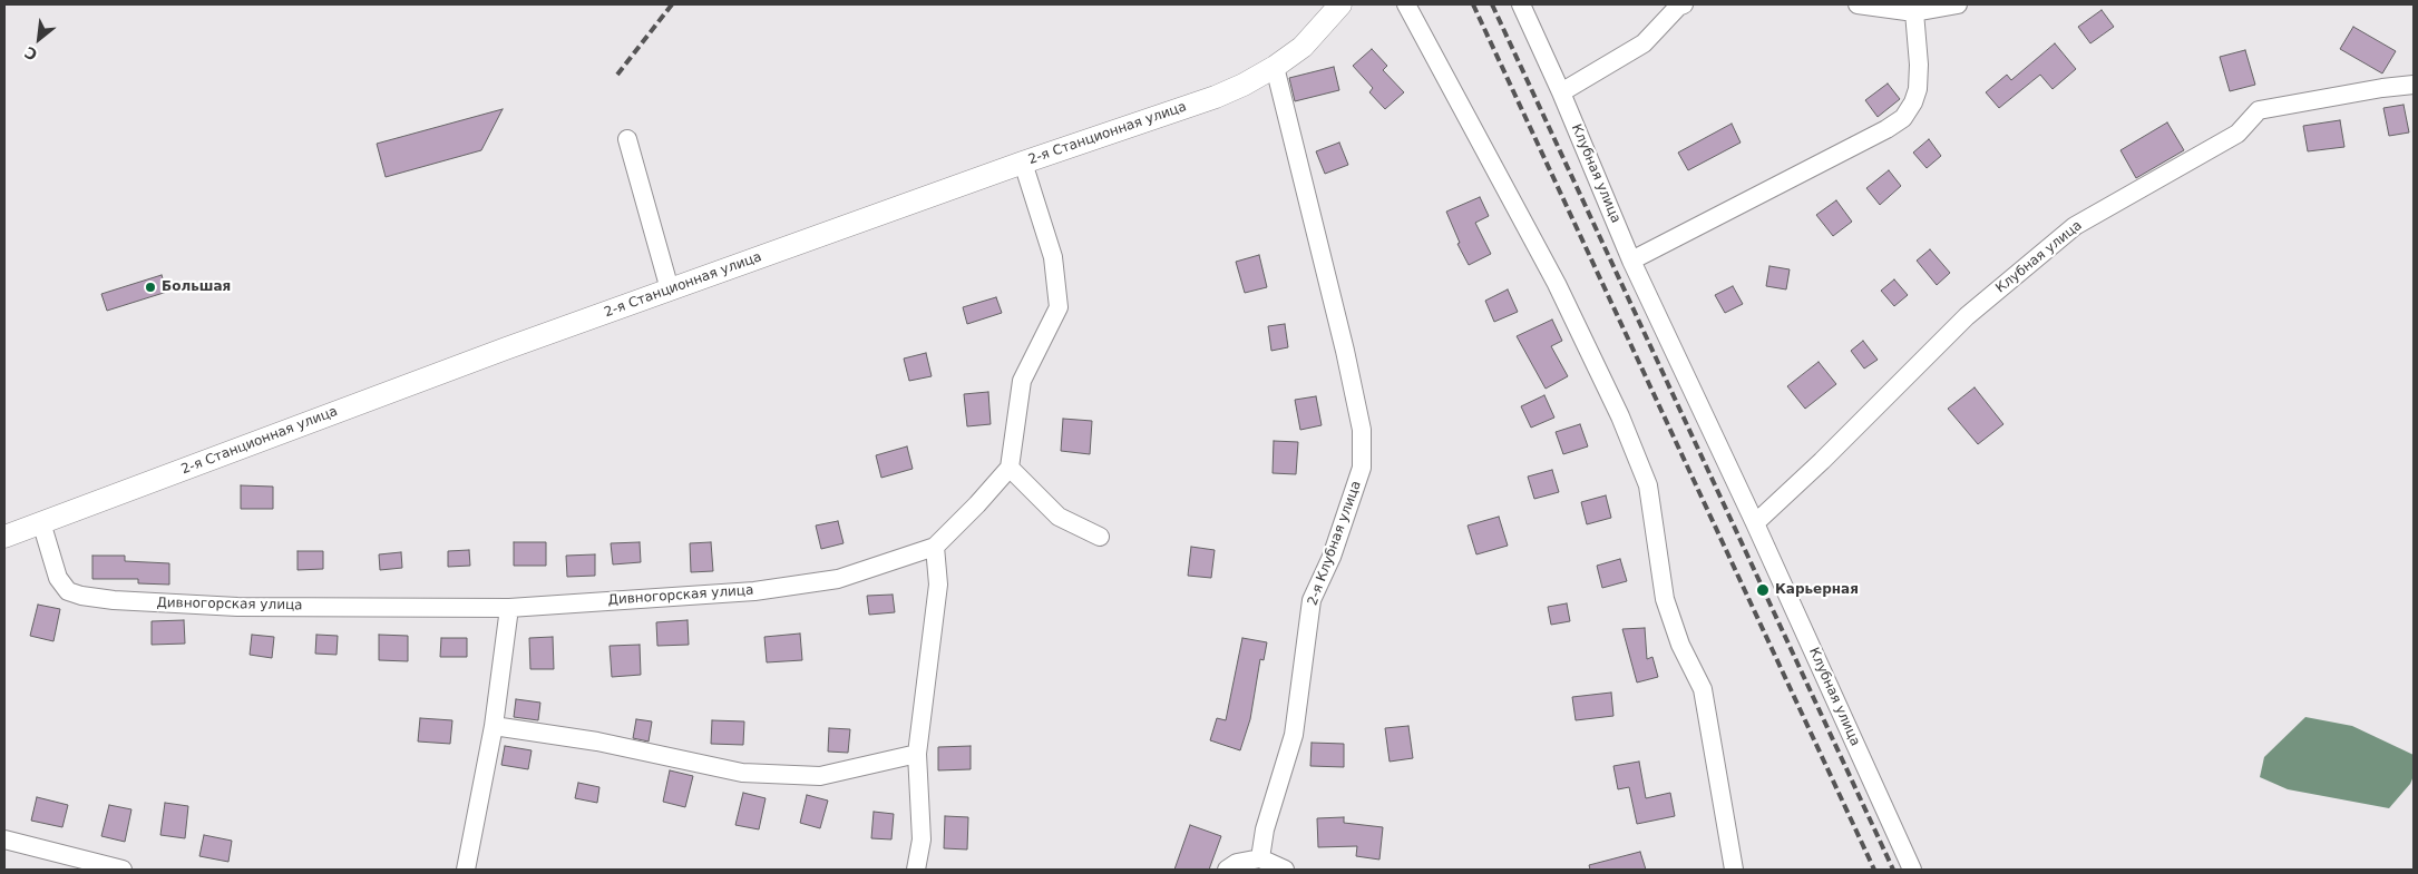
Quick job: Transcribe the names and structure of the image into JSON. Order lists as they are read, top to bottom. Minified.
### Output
{"streets":{"main road":["2-я Станционная улица"],"street":["Клубная улица","2-я Клубная улица","Дивногорская улица"]},"crossings":[["2-я Станционная улица","2-я Клубная улица"],["2-я Станционная улица","Дивногорская улица"]],"places":["Большая","Карьерная"],"north":"bottom left"}
